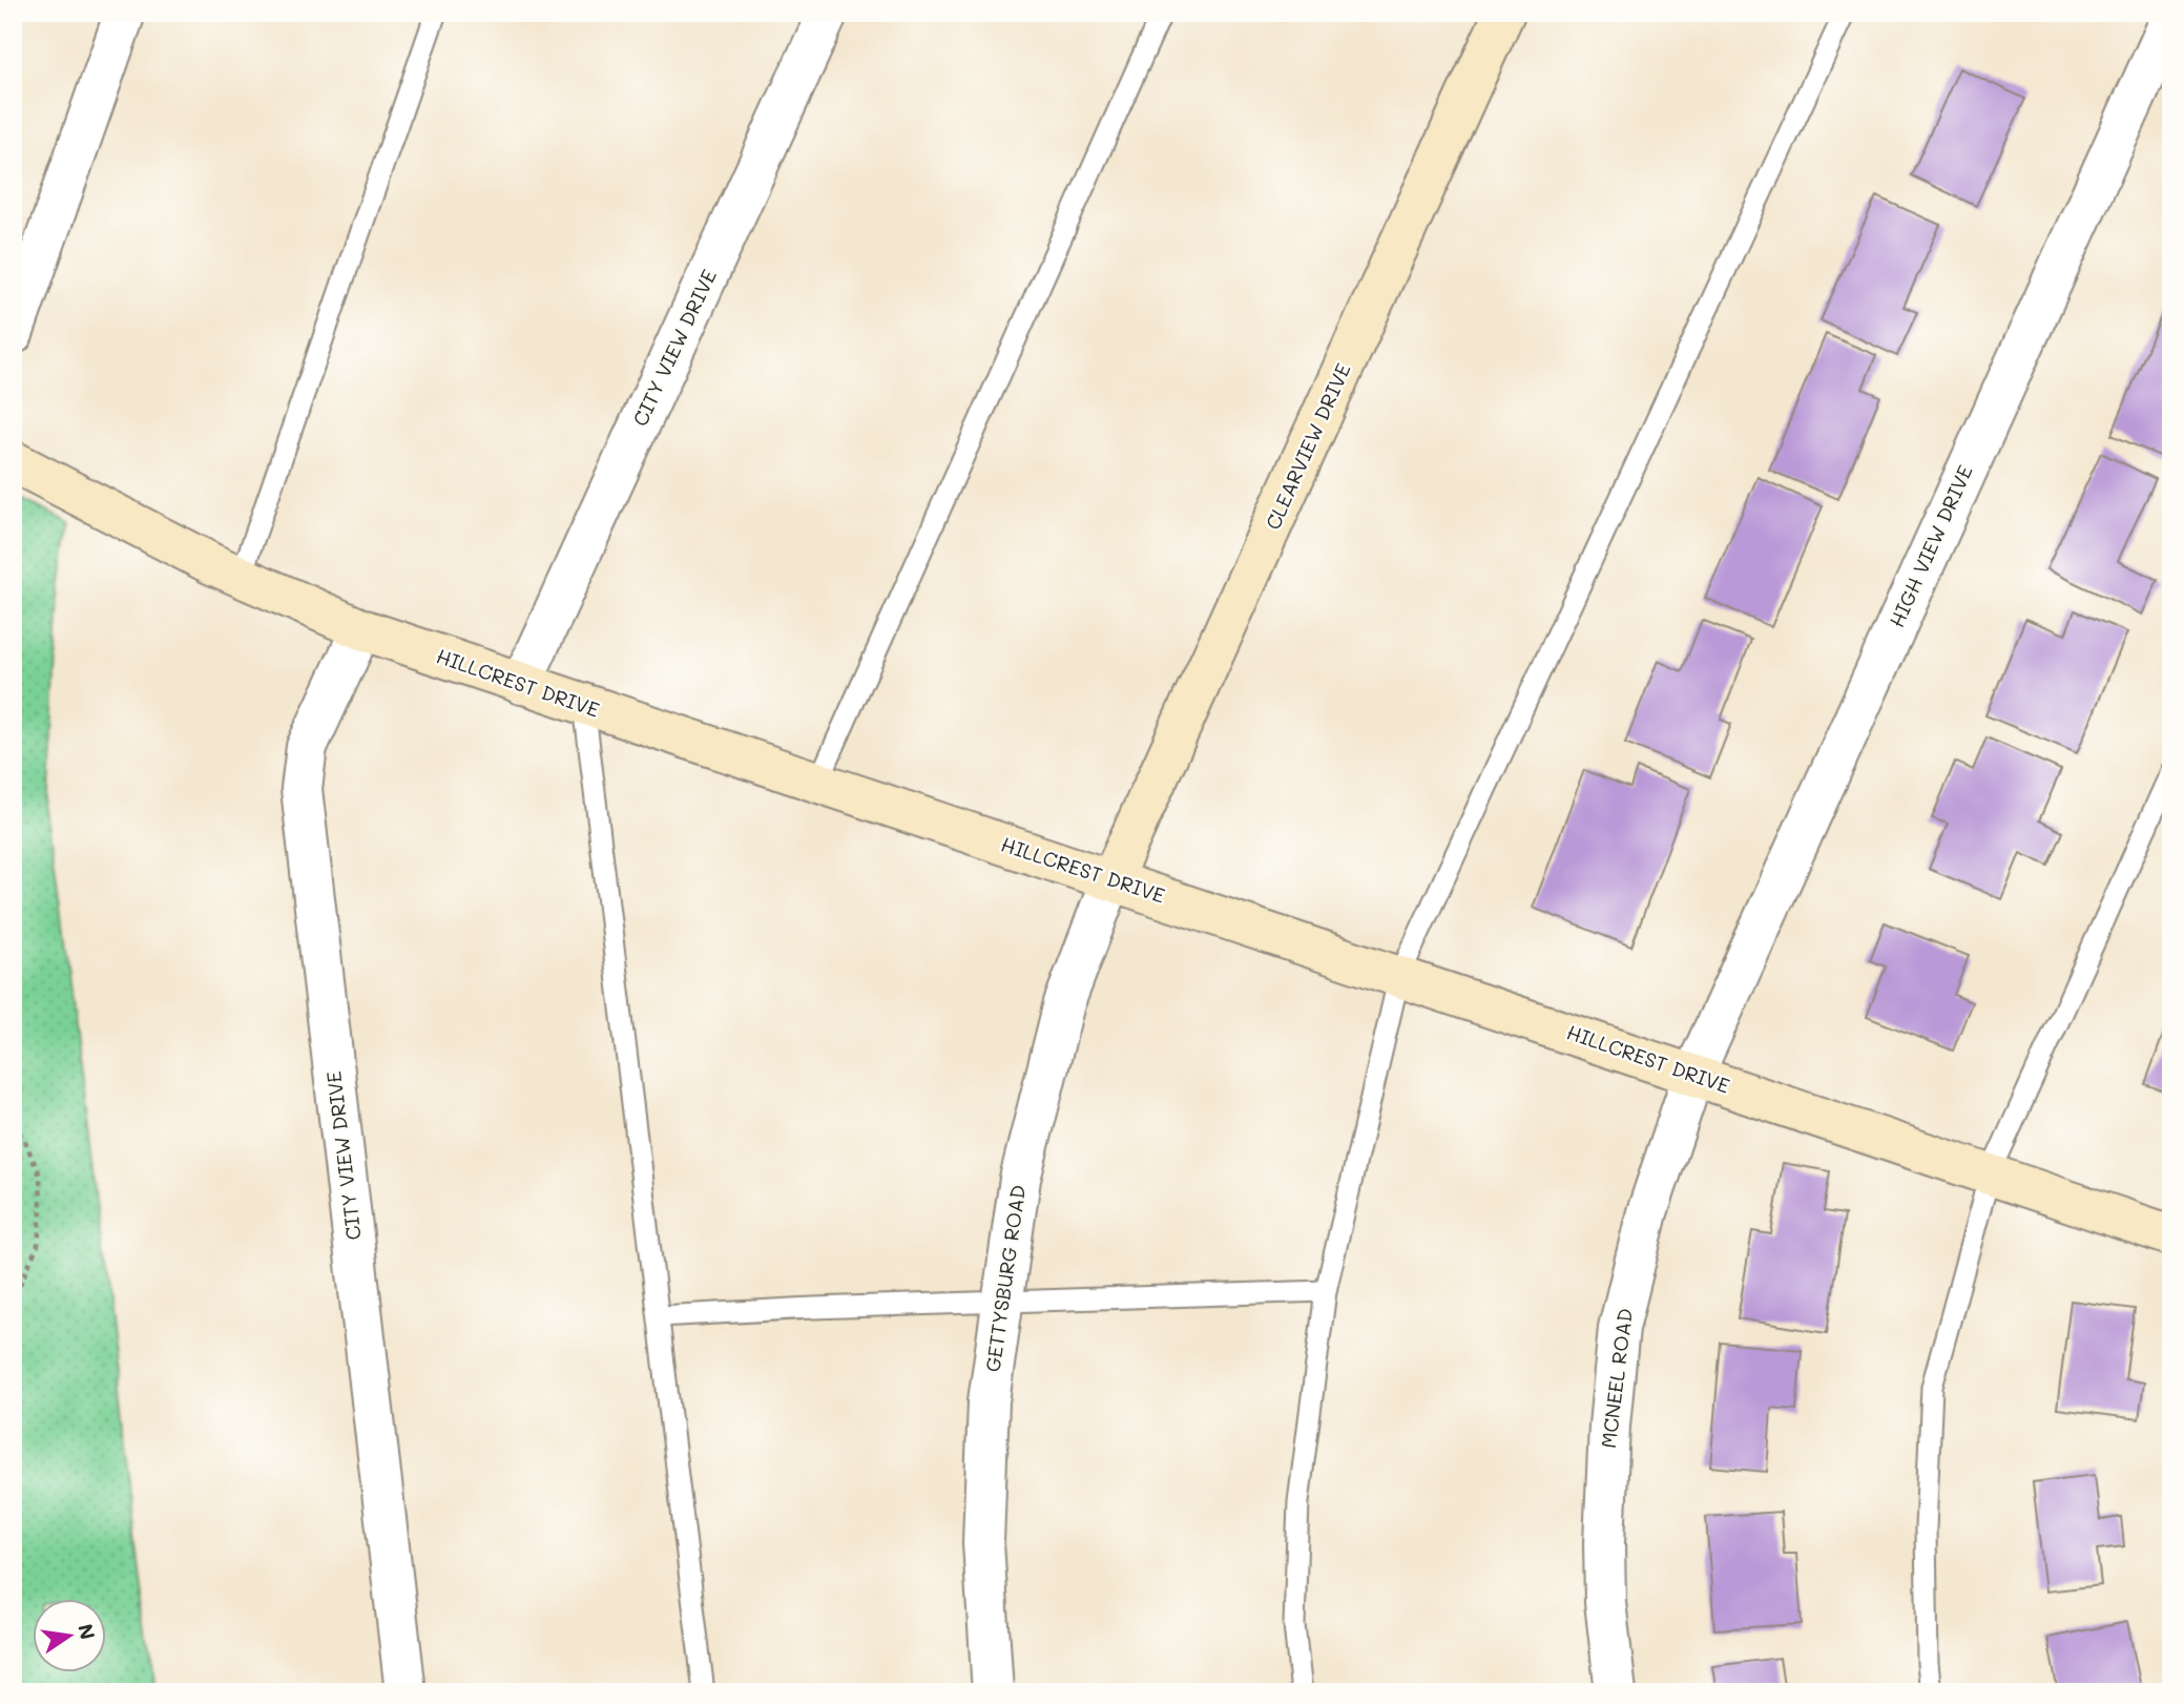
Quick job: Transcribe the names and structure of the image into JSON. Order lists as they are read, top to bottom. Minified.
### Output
{"streets":{"street":["CITY VIEW DRIVE","CLEARVIEW DRIVE","HIGH VIEW DRIVE","HILLCREST DRIVE","GETTYSBURG ROAD","MCNEEL ROAD"]},"crossings":[["CITY VIEW DRIVE","HILLCREST DRIVE"],["CLEARVIEW DRIVE","HILLCREST DRIVE"],["CLEARVIEW DRIVE","GETTYSBURG ROAD"],["HIGH VIEW DRIVE","HILLCREST DRIVE"],["HIGH VIEW DRIVE","MCNEEL ROAD"],["HILLCREST DRIVE","GETTYSBURG ROAD"],["HILLCREST DRIVE","MCNEEL ROAD"]],"north":"right"}
